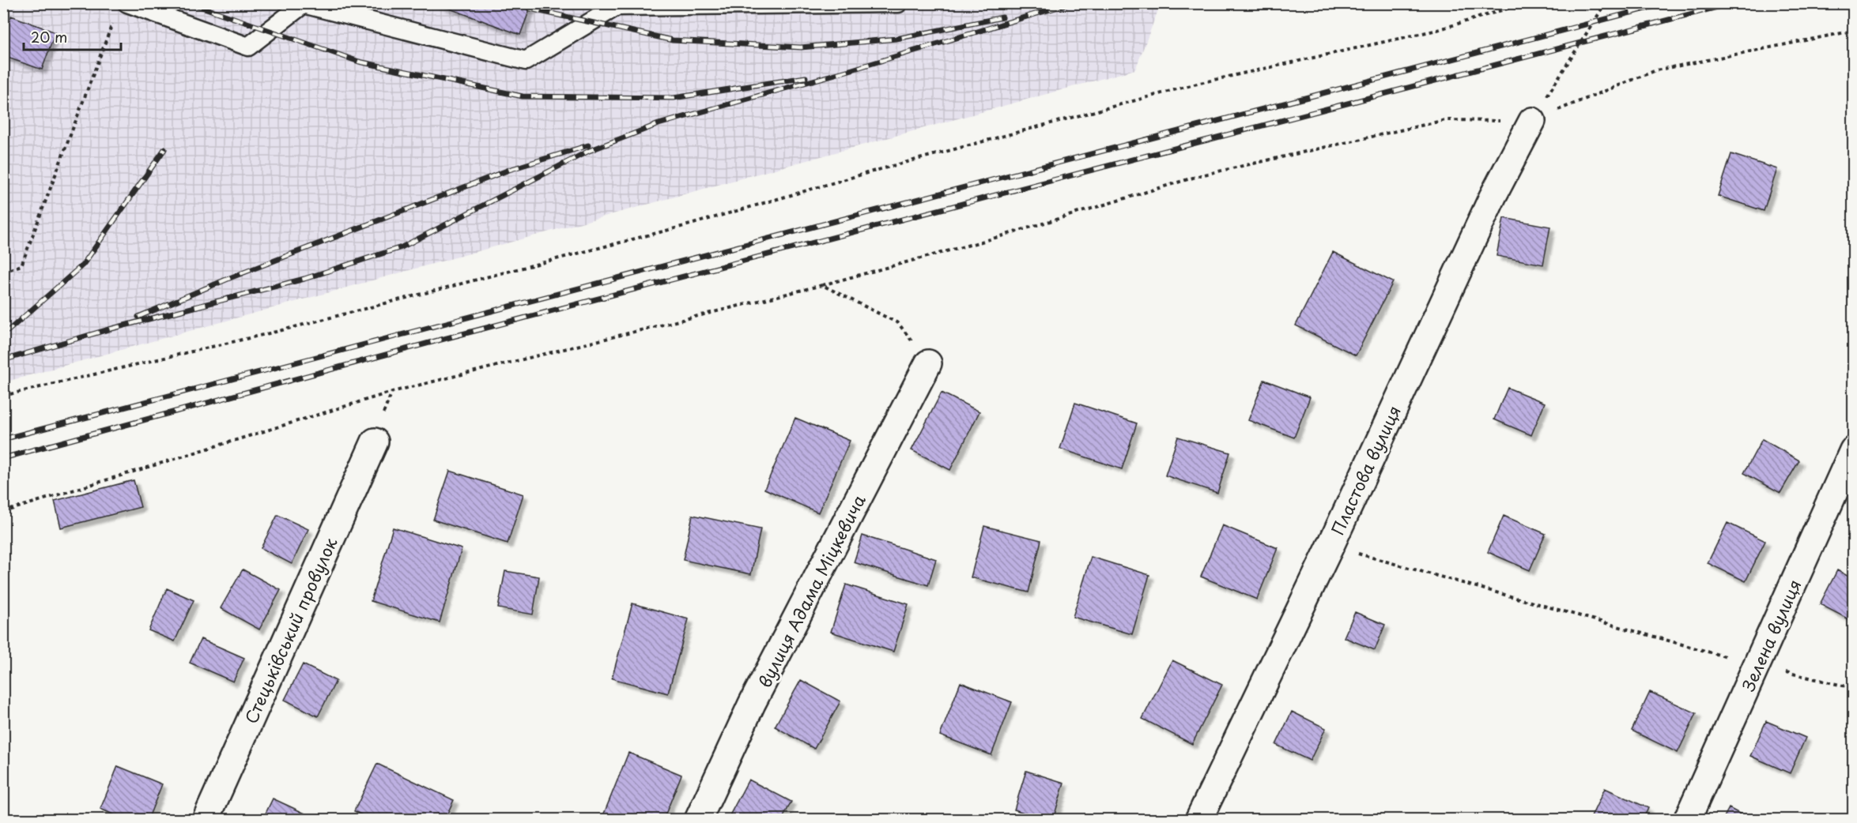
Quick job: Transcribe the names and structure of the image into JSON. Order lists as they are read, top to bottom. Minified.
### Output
{"streets":{"street":["Пластова вулиця","вулиця Адама Міцкевича","Стецьківський провулок","Зелена вулиця"]},"scale_bar":"20 m"}
